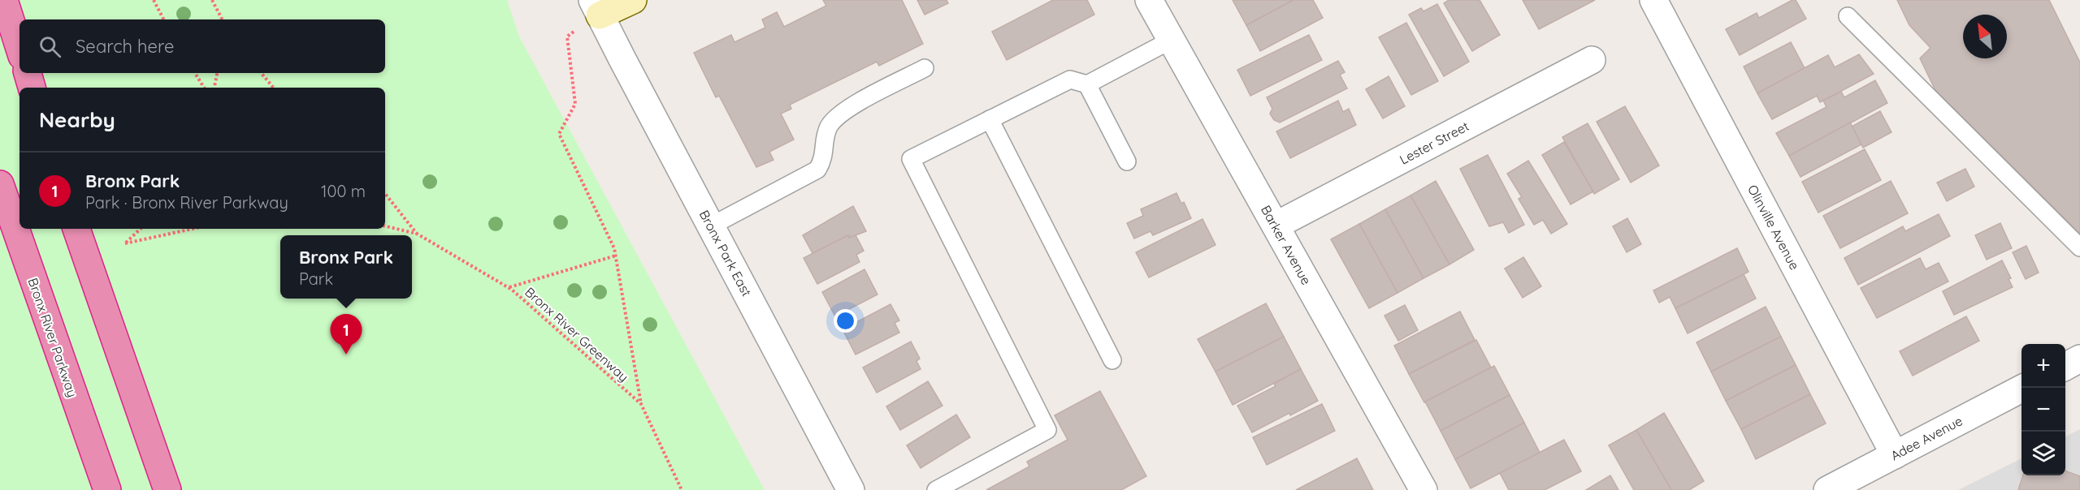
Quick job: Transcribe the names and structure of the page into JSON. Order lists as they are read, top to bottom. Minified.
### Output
{"streets":{"highway":["Bronx River Parkway"],"street":["Lester Street","Olinville Avenue","Barker Avenue","Bronx Park East","Adee Avenue"],"path":["Bronx River Greenway"]},"crossings":[["Lester Street","Barker Avenue"],["Olinville Avenue","Adee Avenue"]],"north":"top left","page":{"search":"Search here","heading":"Nearby","list":[{"mark":"1","name":"Bronx Park","note":"Park · Bronx River Parkway","value":"100 m"}],"popup":["Bronx Park","Park"],"pins":"1","map_buttons":["+","−"]}}
